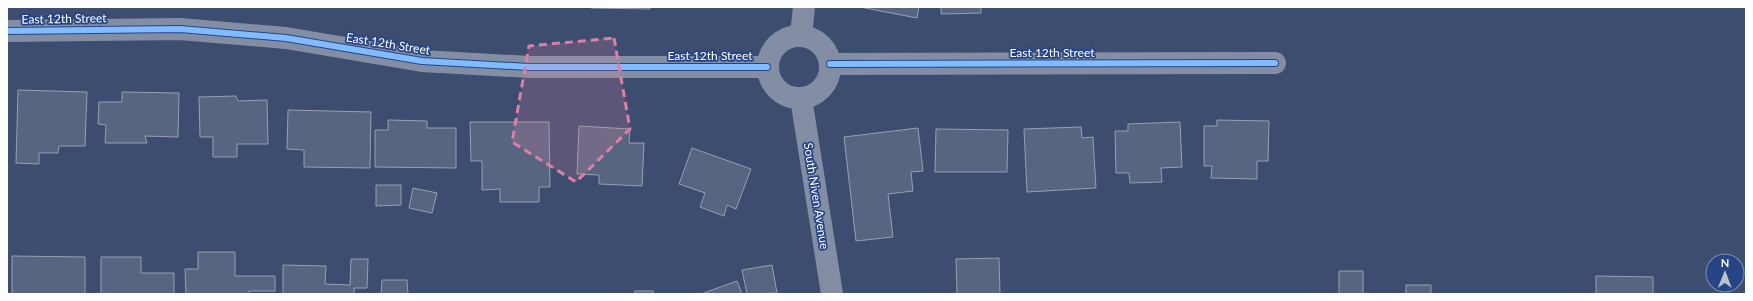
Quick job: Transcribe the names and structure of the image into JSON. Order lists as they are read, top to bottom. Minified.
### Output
{"streets":{"street":["East 12th Street","South Niven Avenue"]},"crossings":[["East 12th Street","South Niven Avenue"]],"north":"top"}
